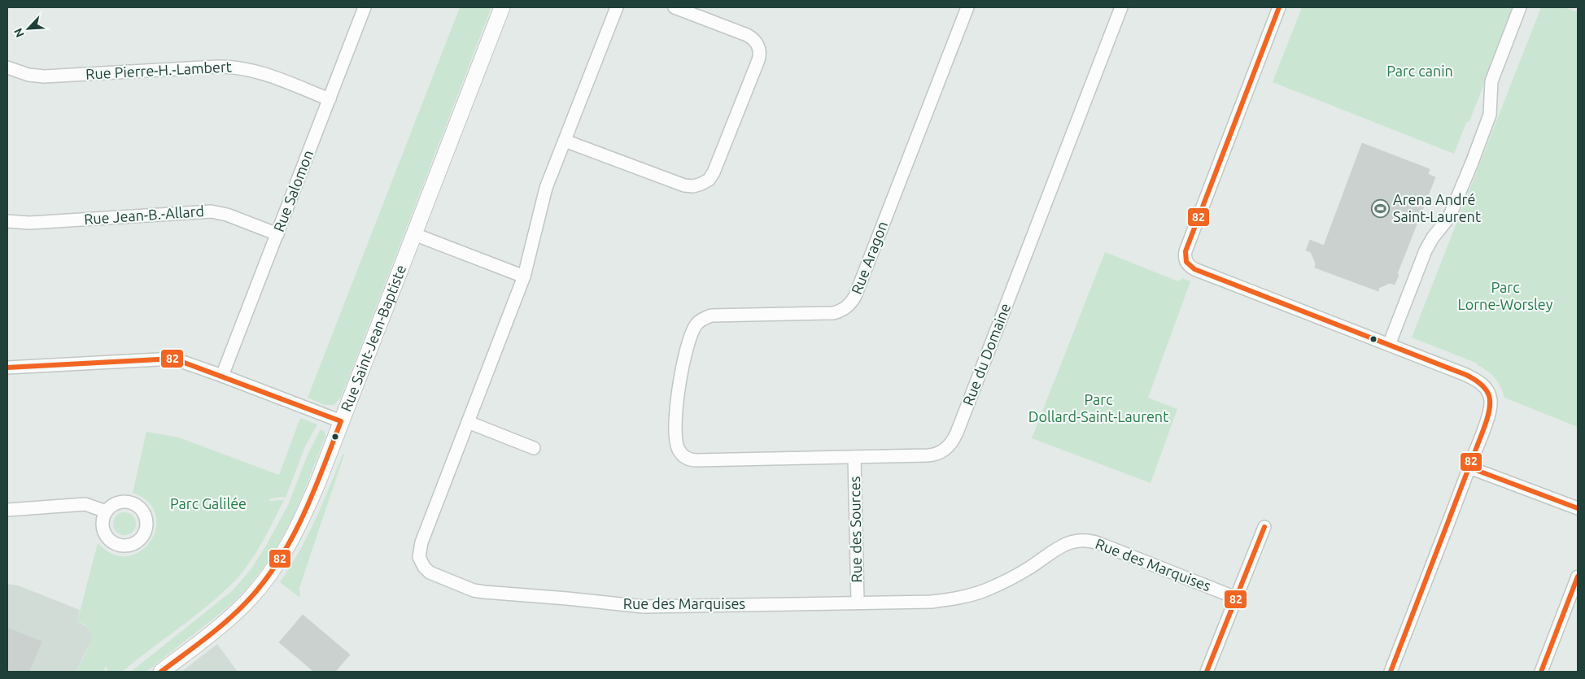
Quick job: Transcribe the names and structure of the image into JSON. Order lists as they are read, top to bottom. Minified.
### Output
{"streets":{"street":["Rue Pierre-H.-Lambert","Rue Salomon","Rue Jean-B.-Allard","Rue Aragon","Rue Saint-Jean-Baptiste","Rue du Domaine","Rue des Sources","Rue des Marquises"]},"crossings":[["Rue Pierre-H.-Lambert","Rue Salomon"],["Rue Salomon","Rue Jean-B.-Allard"],["Rue Aragon","Rue du Domaine"],["Rue du Domaine","Rue des Sources"],["Rue des Sources","Rue des Marquises"]],"parks":["Parc canin","Parc Lorne-Worsley","Parc Dollard-Saint-Laurent","Parc Galilée"],"places":{"sports":["Arena André Saint-Laurent"]},"lines":["transit line 82"],"north":"bottom left"}
